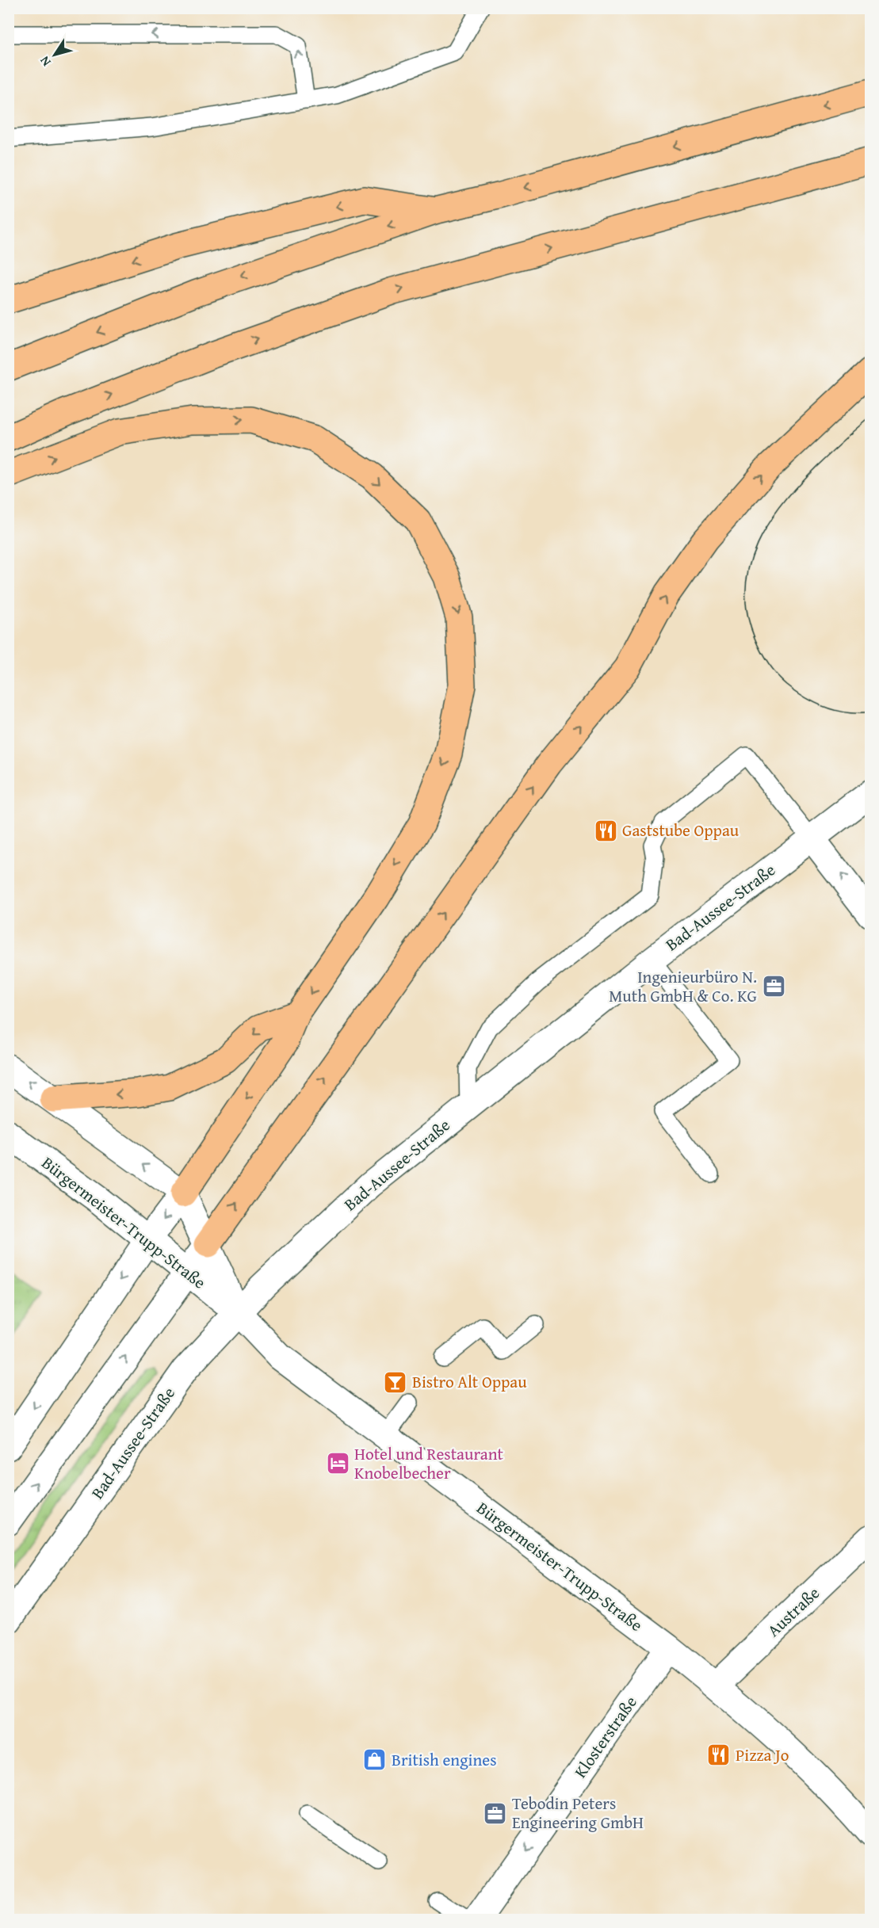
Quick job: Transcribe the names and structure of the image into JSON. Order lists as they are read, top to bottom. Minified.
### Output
{"streets":{"street":["Bad-Aussee-Straße","Bürgermeister-Trupp-Straße","Austraße","Klosterstraße"]},"crossings":[["Bad-Aussee-Straße","Bürgermeister-Trupp-Straße"],["Bürgermeister-Trupp-Straße","Austraße"],["Bürgermeister-Trupp-Straße","Klosterstraße"]],"one_way":["Klosterstraße"],"places":{"restaurant":["Gaststube Oppau","Pizza Jo"],"office":["Ingenieurbüro N. Muth GmbH & Co. KG","Tebodin Peters Engineering GmbH"],"bar":["Bistro Alt Oppau"],"hotel":["Hotel und Restaurant Knobelbecher"],"shop":["British engines"]},"north":"bottom left"}
